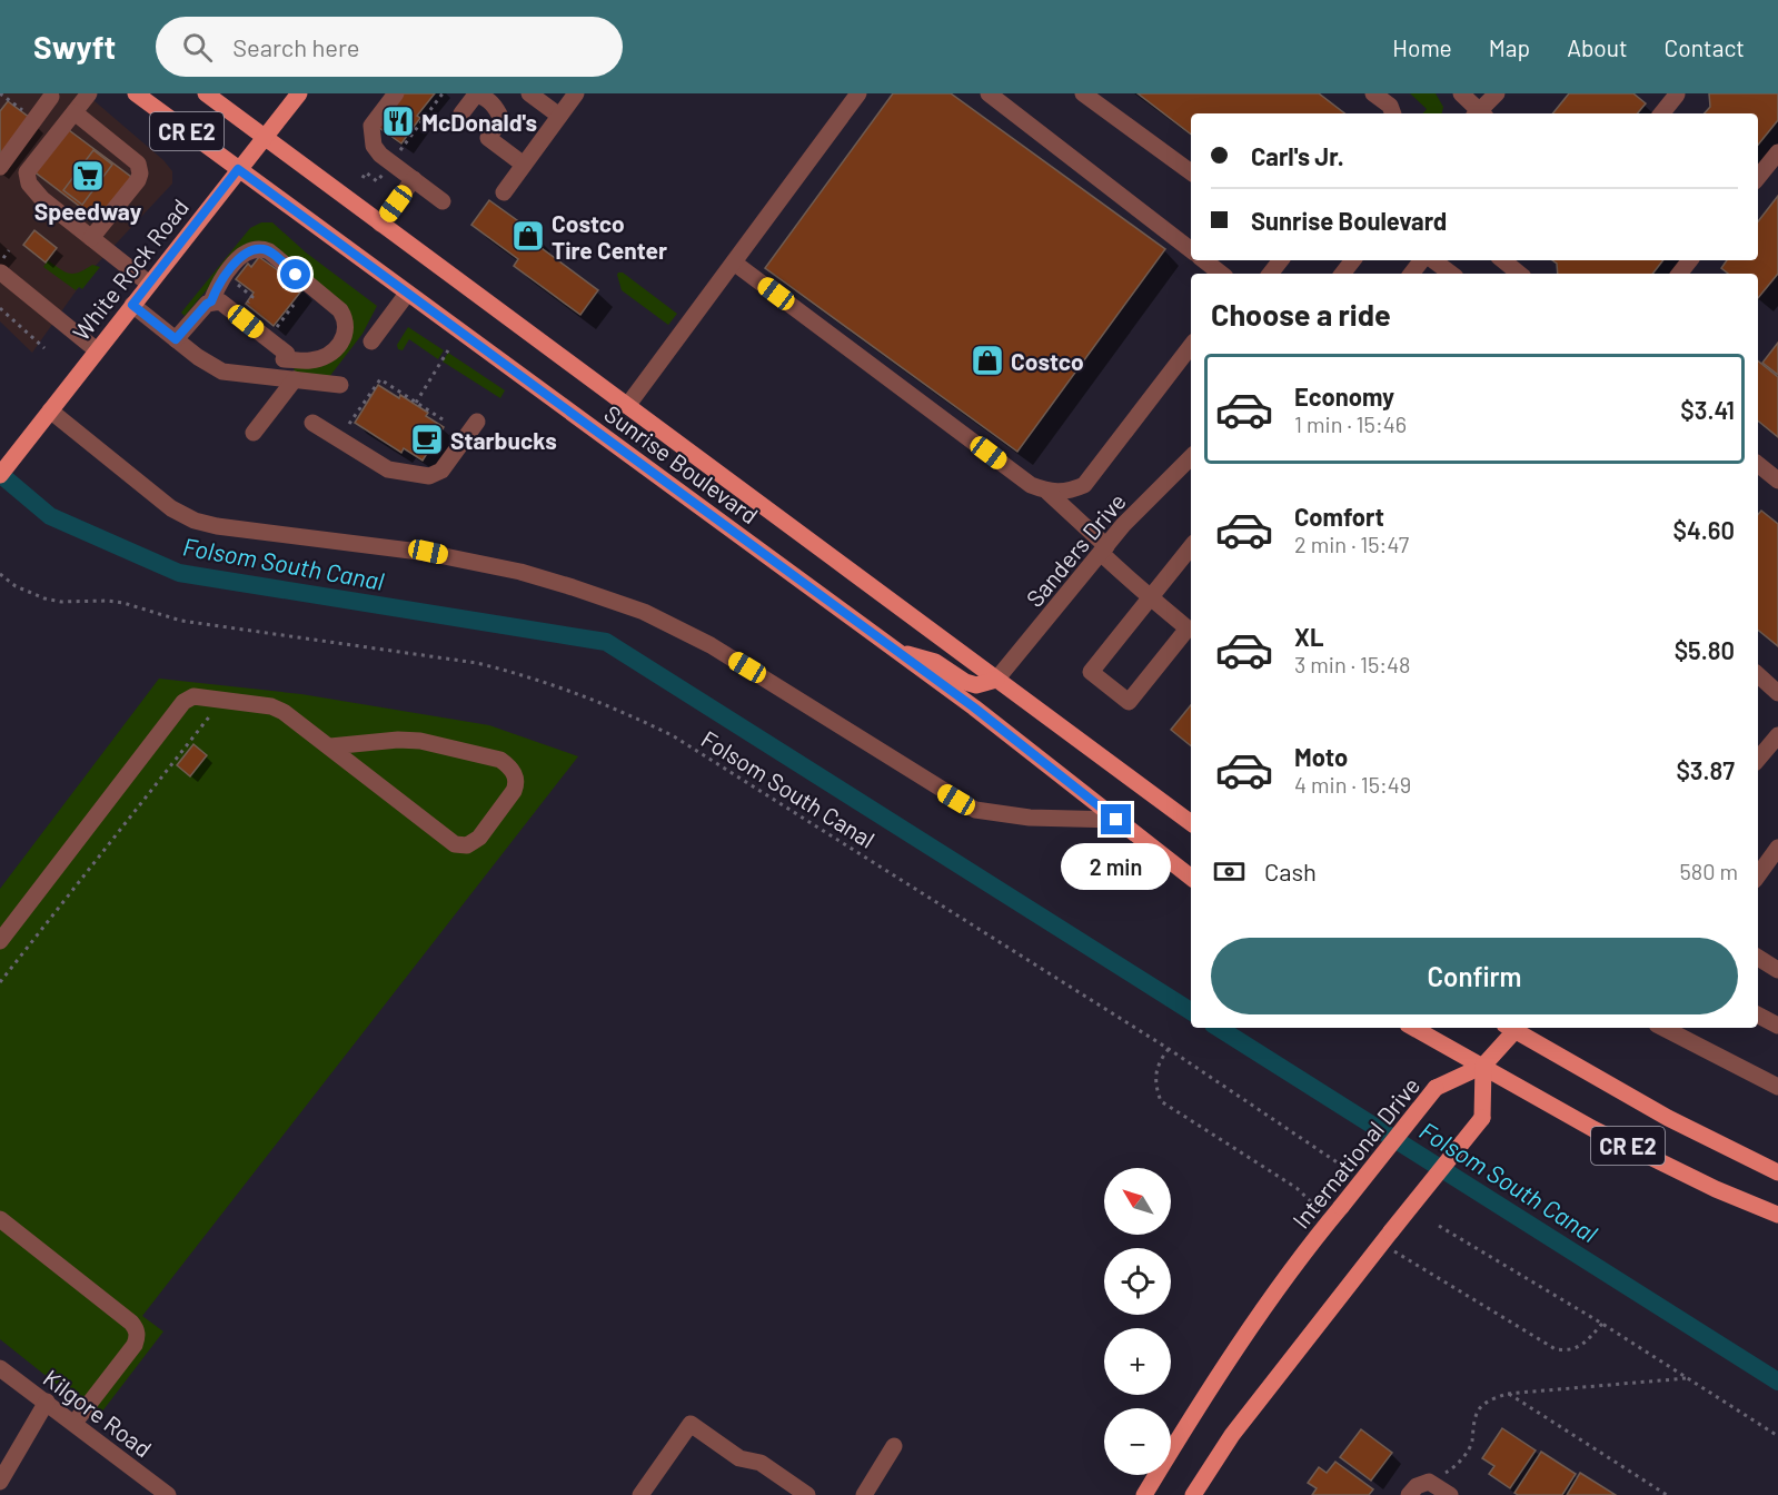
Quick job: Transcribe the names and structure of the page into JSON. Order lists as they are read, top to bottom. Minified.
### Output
{"streets":{"main road":["CR E2","White Rock Road","Sunrise Boulevard","International Drive"],"street":["Sanders Drive","Kilgore Road"],"path":["Folsom South Canal"]},"crossings":[["CR E2","International Drive"],["White Rock Road","Sunrise Boulevard"],["Sunrise Boulevard","Sanders Drive"]],"water":["Folsom South Canal"],"places":{"restaurant":["McDonald's"],"supermarket":["Speedway"],"shop":["Costco Tire Center","Costco"],"cafe":["Starbucks"]},"north":"top left","page":{"header":"Swyft","search":"Search here","nav":["Home","Map","About","Contact"],"banner":["Carl's Jr.","Sunrise Boulevard"],"heading":"Choose a ride","list":[{"name":"Economy","note":"1 min · 15:46","value":"$3.41"},{"name":"Comfort","note":"2 min · 15:47","value":"$4.60"},{"name":"XL","note":"3 min · 15:48","value":"$5.80"},{"name":"Moto","note":"4 min · 15:49","value":"$3.87"}],"pay":["Cash","580 m"],"bubble":"2 min","buttons":"Confirm","map_buttons":["+","−"]}}
